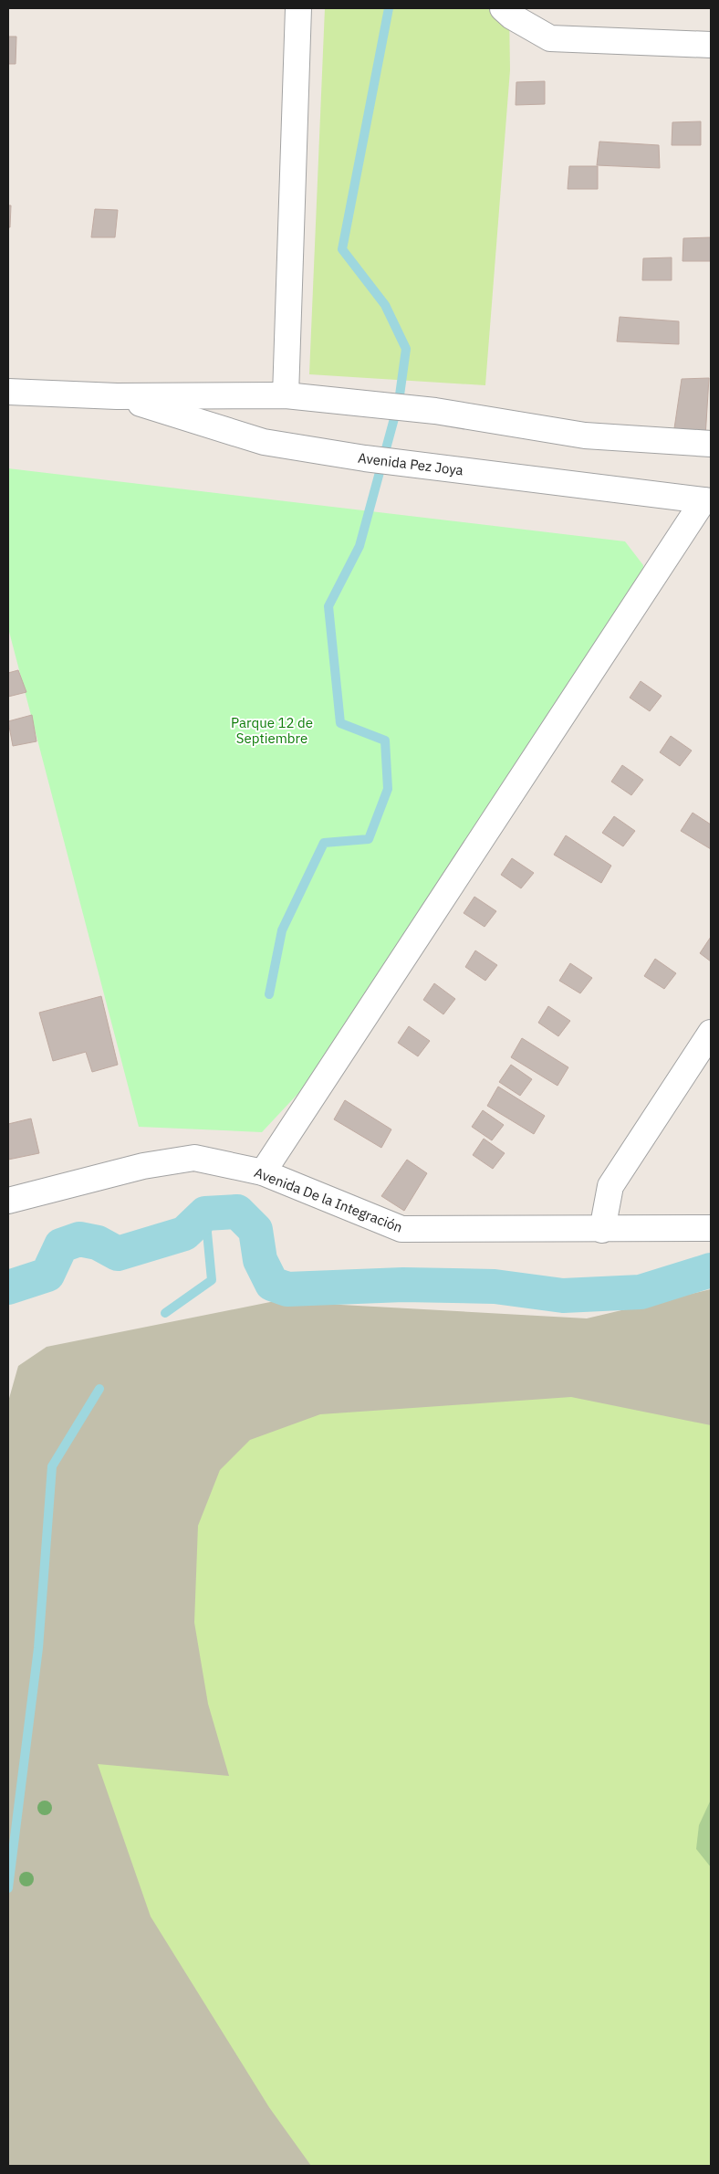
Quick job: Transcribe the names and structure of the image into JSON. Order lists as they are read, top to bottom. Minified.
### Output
{"streets":{"street":["Avenida Pez Joya","Avenida De la Integración"]},"parks":["Parque 12 de Septiembre"]}
